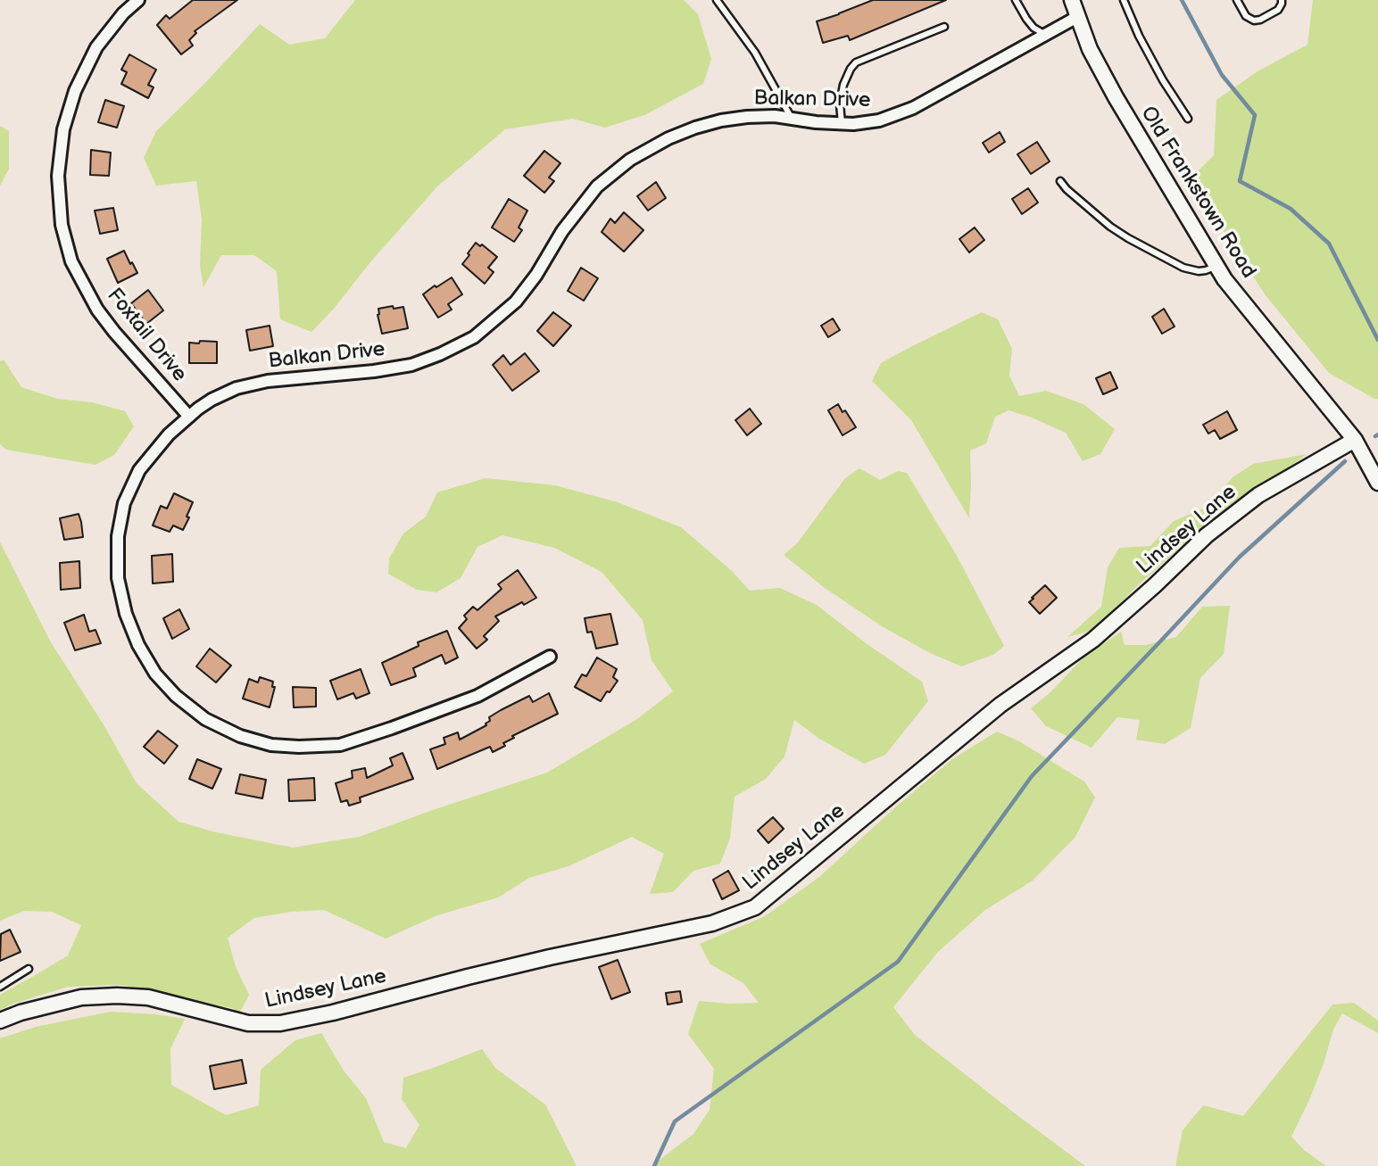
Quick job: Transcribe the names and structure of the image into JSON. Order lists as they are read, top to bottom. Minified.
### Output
{"streets":{"street":["Balkan Drive","Old Frankstown Road","Foxtail Drive","Lindsey Lane"]},"crossings":[["Balkan Drive","Old Frankstown Road"],["Balkan Drive","Foxtail Drive"],["Old Frankstown Road","Lindsey Lane"]]}
